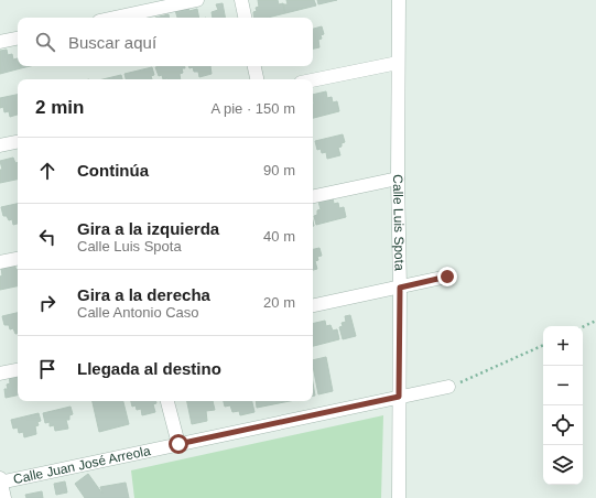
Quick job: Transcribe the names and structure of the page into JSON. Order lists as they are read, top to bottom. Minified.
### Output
{"streets":{"street":["Calle Luis Spota","Calle Juan José Arreola"]},"crossings":[["Calle Luis Spota","Calle Juan José Arreola"]],"page":{"search":"Buscar aquí","heading":["2 min","A pie · 150 m"],"list":[["Continúa","90 m"],["Gira a la izquierda","Calle Luis Spota","40 m"],["Gira a la derecha","Calle Antonio Caso","20 m"],"Llegada al destino"],"map_buttons":["+","−"]}}
